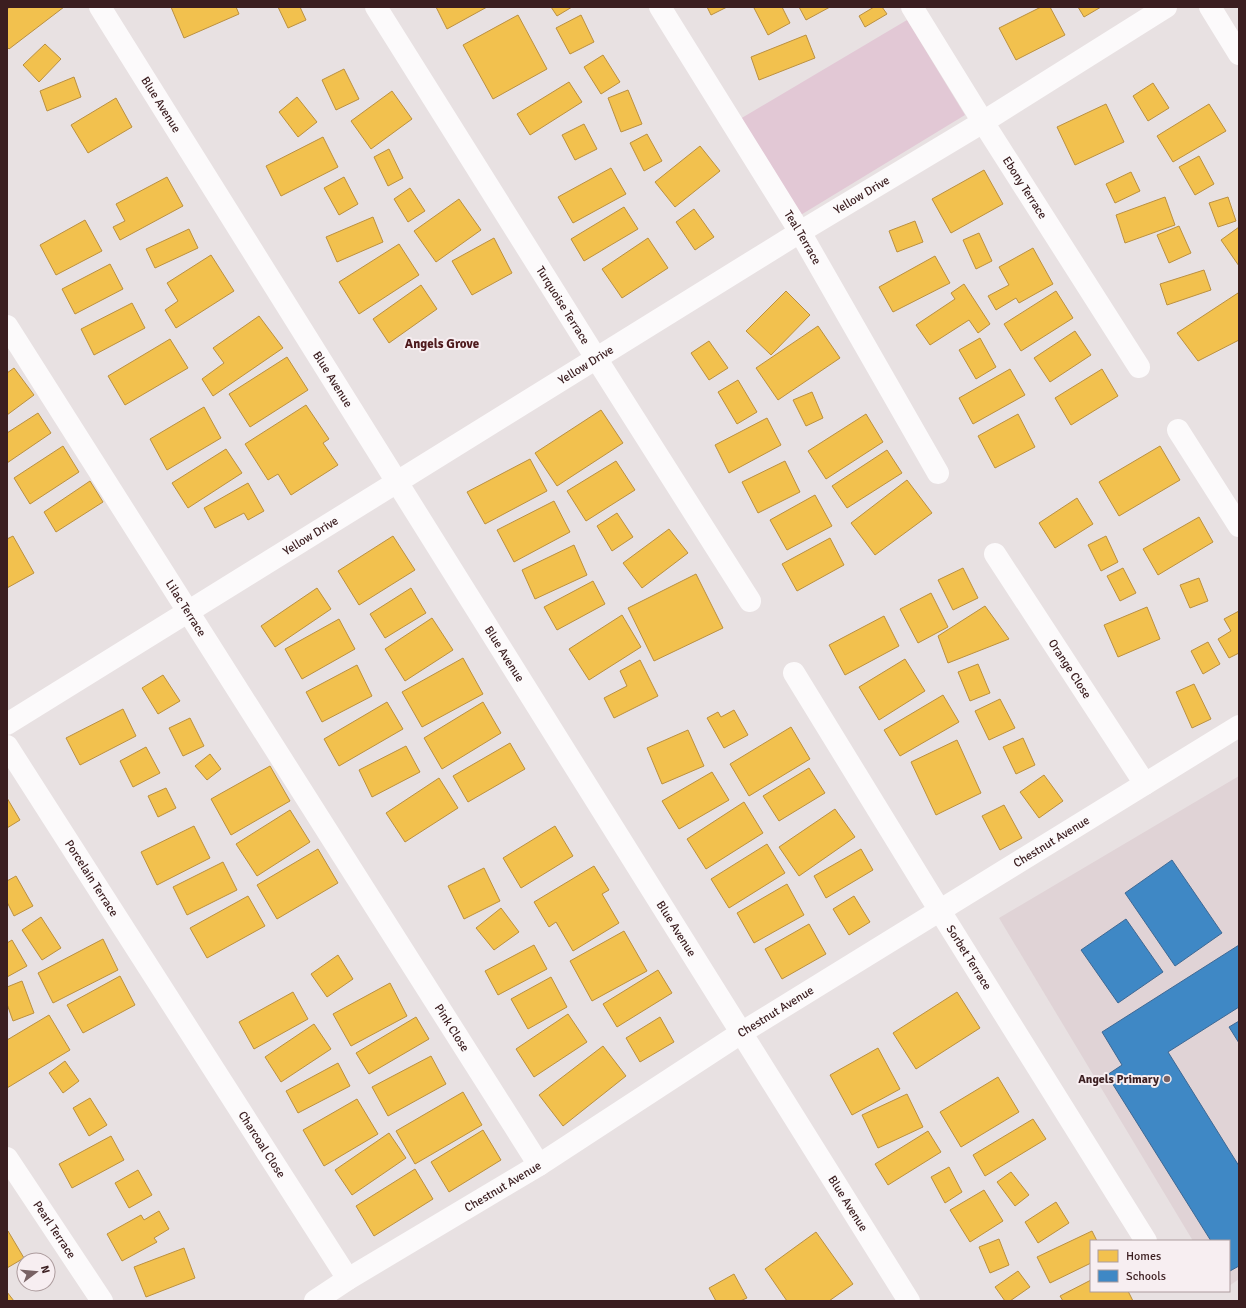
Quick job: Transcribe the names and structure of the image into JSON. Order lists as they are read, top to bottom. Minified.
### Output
{"streets":{"street":["Blue Avenue","Ebony Terrace","Yellow Drive","Teal Terrace","Turquoise Terrace","Lilac Terrace","Orange Close","Chestnut Avenue","Porcelain Terrace","Sorbet Terrace","Pink Close","Charcoal Close","Pearl Terrace"]},"crossings":[["Blue Avenue","Yellow Drive"],["Blue Avenue","Chestnut Avenue"],["Ebony Terrace","Yellow Drive"],["Yellow Drive","Teal Terrace"],["Yellow Drive","Turquoise Terrace"],["Yellow Drive","Lilac Terrace"],["Lilac Terrace","Pink Close"],["Orange Close","Chestnut Avenue"],["Chestnut Avenue","Sorbet Terrace"],["Chestnut Avenue","Pink Close"],["Chestnut Avenue","Charcoal Close"],["Porcelain Terrace","Charcoal Close"]],"districts":["Angels Grove"],"places":["Angels Primary"],"legend":["Homes","Schools"],"north":"right"}
